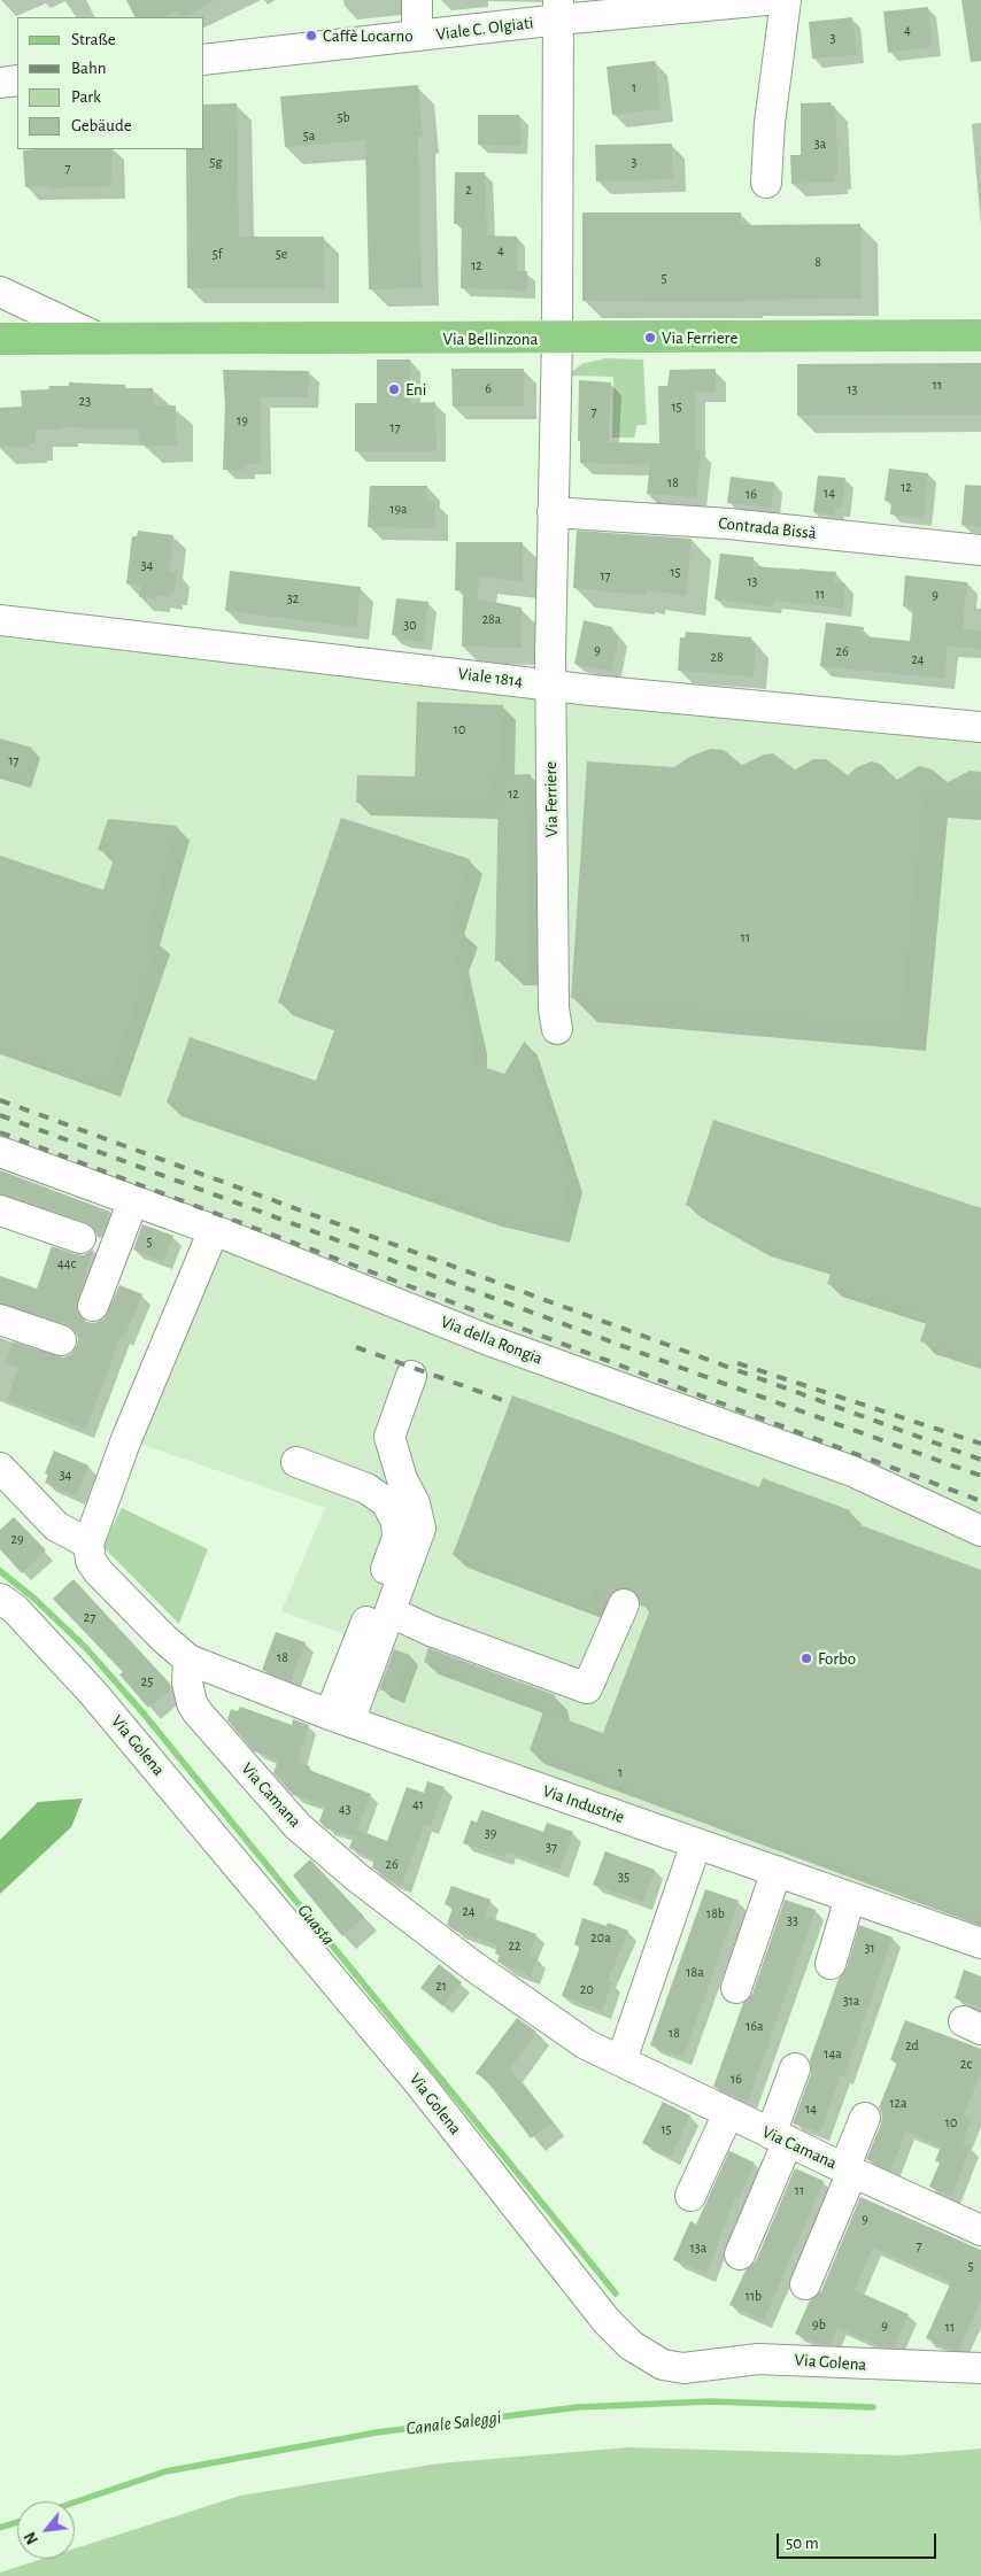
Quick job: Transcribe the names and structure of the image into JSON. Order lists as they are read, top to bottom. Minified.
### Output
{"streets":{"main road":["Via Bellinzona"],"street":["Viale C. Olgiati","Contrada Bissà","Viale 1814","Via Ferriere","Via della Rongia","Via Golena","Via Camana","Via Industrie"]},"crossings":[["Viale C. Olgiati","Via Ferriere"],["Via Bellinzona","Via Ferriere"],["Contrada Bissà","Via Ferriere"],["Viale 1814","Via Ferriere"],["Via Camana","Via Industrie"]],"water":["Guasta","Canale Saleggi"],"places":["Caffè Locarno","Via Ferriere","Eni","Forbo"],"house_numbers":["4","3","1","5b","5a","3a","5g","3","7","2","4","5f","5e","8","12","5","11","6","13","23","15","7","19","17","18","12","14","16","19a","34","15","17","13","11","9","32","28a","30","9","26","28","24","10","17","12","11","5","44c","34","29","27","18","25","1","41","43","39","37","26","35","24","18b","33","20a","22","31","18a","21","20","31a","16a","18","2d","14a","2c","16","12a","14","10","15","11","9","7","13a","5","11b","9b","9","11"],"legend":["Straße","Bahn","Park","Gebäude"],"scale_bar":"50 m","north":"bottom left"}
